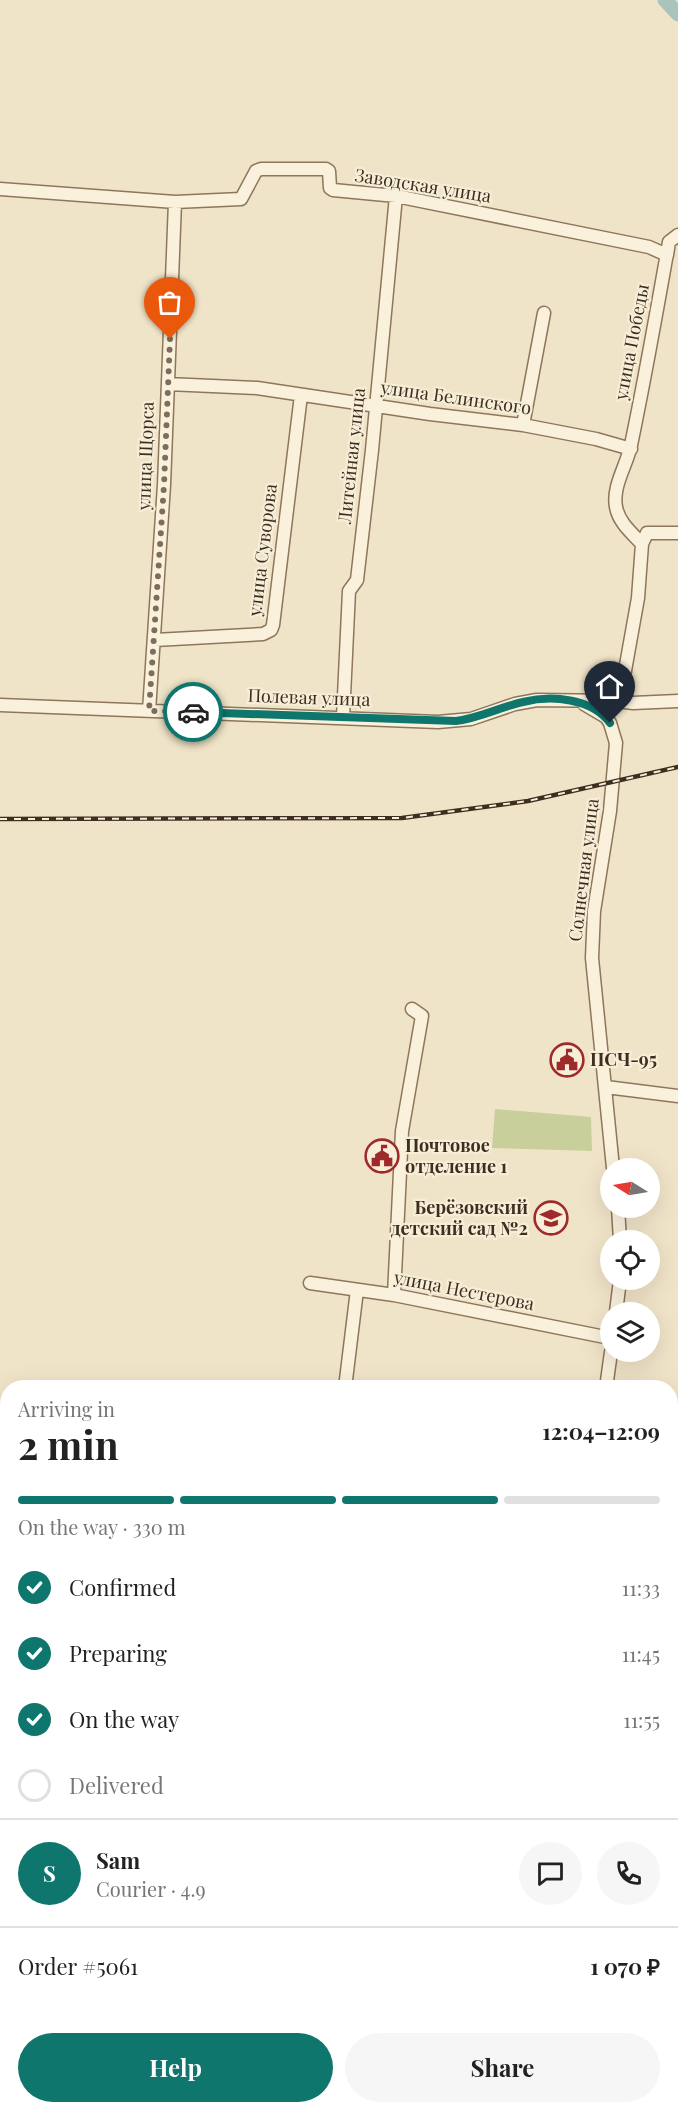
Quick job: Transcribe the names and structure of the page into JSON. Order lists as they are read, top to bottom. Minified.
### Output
{"streets":{"street":["Заводская улица","улица Победы","улица Белинского","улица Щорса","Литейная улица","улица Суворова","Полевая улица","Солнечная улица","улица Нестерова"]},"crossings":[["Заводская улица","улица Победы"],["Заводская улица","улица Щорса"],["Заводская улица","Литейная улица"],["улица Победы","улица Белинского"],["улица Белинского","улица Щорса"],["улица Белинского","Литейная улица"],["улица Белинского","улица Суворова"],["улица Щорса","улица Суворова"],["улица Щорса","Полевая улица"],["Литейная улица","Полевая улица"],["Полевая улица","Солнечная улица"]],"places":{"public building":["ПСЧ-95","Почтовое отделение 1"],"school or university":["Берёзовский детский сад №2"]},"north":"left","page":{"heading":["2 min","Arriving in","12:04–12:09"],"panel":["Sam","Courier · 4.9","Order #5061","1 070 ₽"],"bar":"On the way · 330 m","list":[["Confirmed","11:33"],["Preparing","11:45"],["On the way","11:55"],"Delivered"],"round":"S","buttons":["Help","Share"]}}
